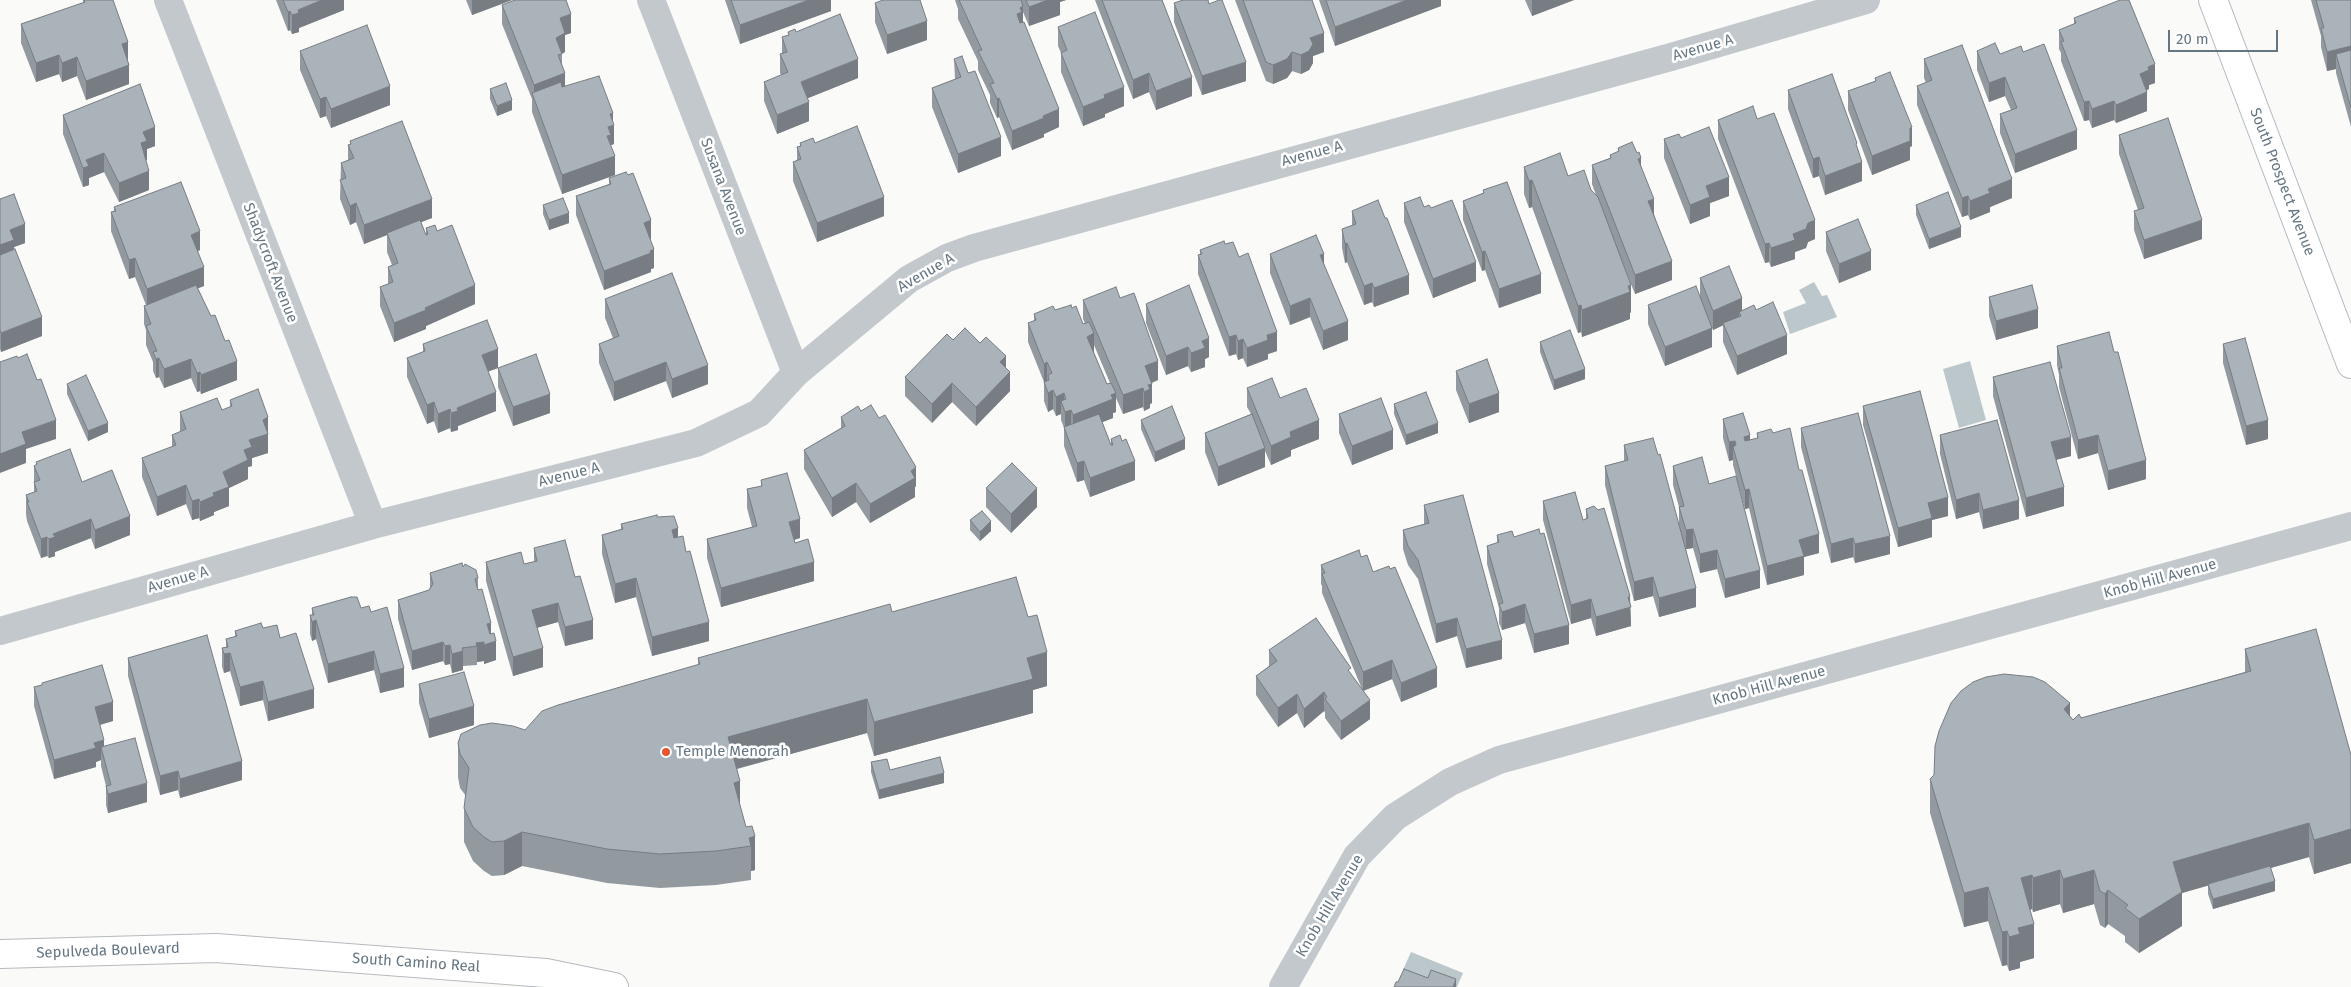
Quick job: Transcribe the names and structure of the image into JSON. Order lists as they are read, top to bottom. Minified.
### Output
{"streets":{"main road":["South Prospect Avenue","Sepulveda Boulevard","South Camino Real"],"street":["Avenue A","Susana Avenue","Shadycroft Avenue","Knob Hill Avenue"]},"crossings":[["Avenue A","Susana Avenue"],["Avenue A","Shadycroft Avenue"],["Sepulveda Boulevard","South Camino Real"]],"places":["Temple Menorah"],"scale_bar":"20 m"}
